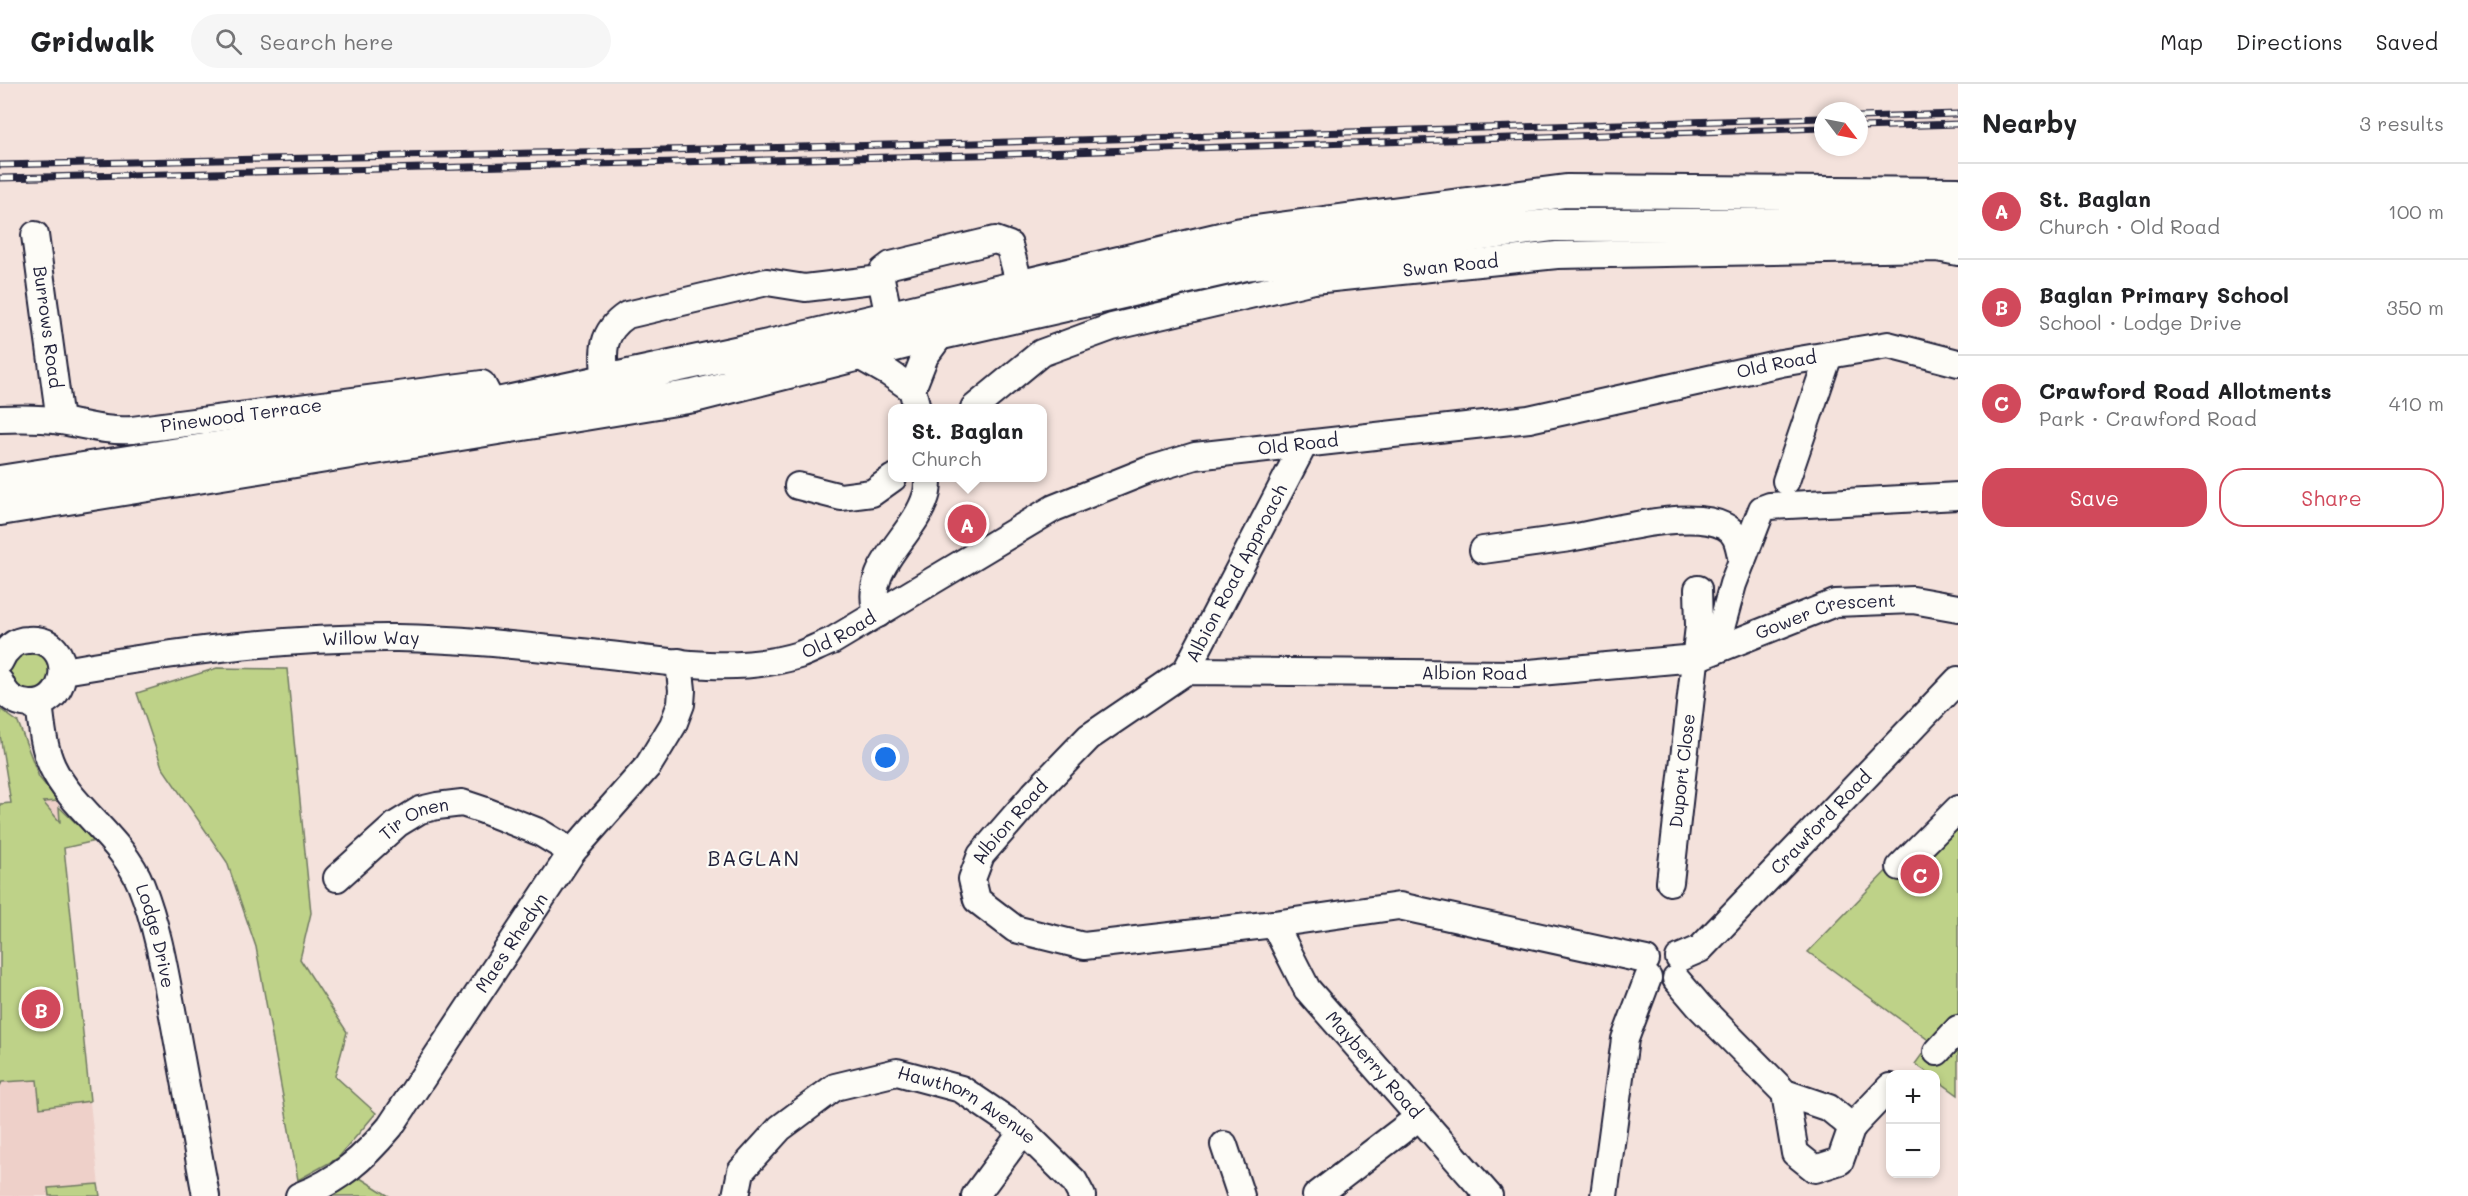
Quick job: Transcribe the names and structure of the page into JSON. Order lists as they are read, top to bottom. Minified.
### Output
{"streets":{"street":["Swan Road","Burrows Road","Old Road","Pinewood Terrace","Albion Road Approach","Gower Crescent","Willow Way","Albion Road","Duport Close","Crawford Road","Tir Onen","Lodge Drive","Maes Rhedyn","Mayberry Road","Hawthorn Avenue"]},"crossings":[["Burrows Road","Pinewood Terrace"],["Old Road","Albion Road Approach"],["Old Road","Willow Way"],["Old Road","Maes Rhedyn"],["Albion Road Approach","Albion Road"],["Gower Crescent","Albion Road"],["Gower Crescent","Duport Close"],["Willow Way","Maes Rhedyn"],["Albion Road","Duport Close"],["Albion Road","Crawford Road"],["Albion Road","Mayberry Road"],["Tir Onen","Maes Rhedyn"]],"districts":["BAGLAN"],"north":"bottom right","page":{"header":"Gridwalk","search":"Search here","nav":["Map","Directions","Saved"],"heading":["Nearby","3 results"],"list":[{"mark":"A","name":"St. Baglan","note":"Church · Old Road","value":"100 m"},{"mark":"B","name":"Baglan Primary School","note":"School · Lodge Drive","value":"350 m"},{"mark":"C","name":"Crawford Road Allotments","note":"Park · Crawford Road","value":"410 m"}],"popup":["St. Baglan","Church"],"buttons":["Save","Share"],"pins":["A","C","B"],"map_buttons":["+","−"]}}
